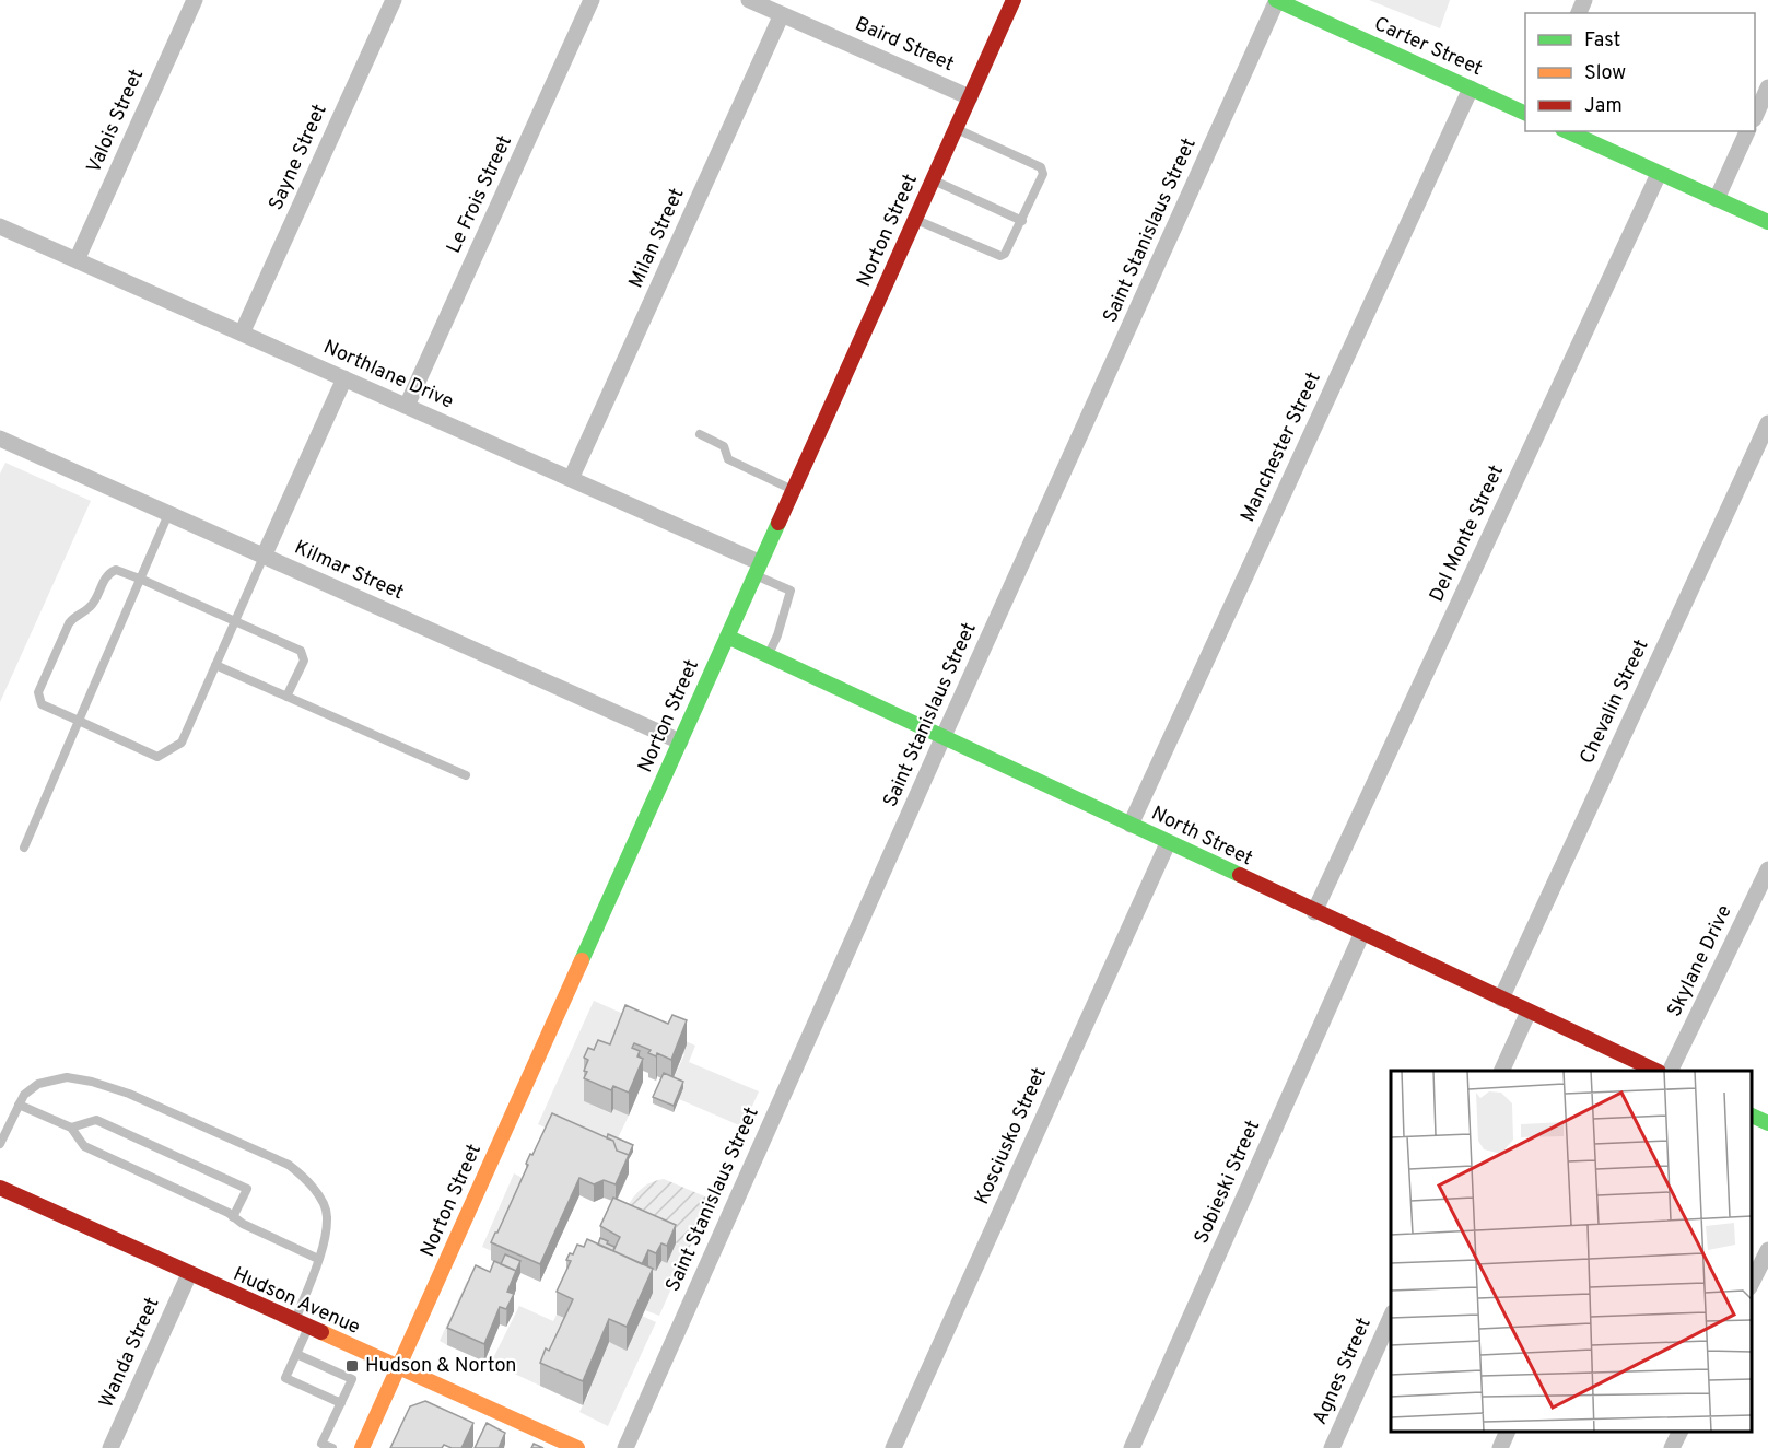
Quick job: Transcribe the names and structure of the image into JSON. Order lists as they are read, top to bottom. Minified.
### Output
{"streets":{"main road":["Carter Street","Norton Street","North Street","Hudson Avenue"],"street":["Baird Street","Valois Street","Sayne Street","Le Frois Street","Saint Stanislaus Street","Milan Street","Northlane Drive","Manchester Street","Del Monte Street","Kilmar Street","Chevalin Street","Skylane Drive","Kosciusko Street","Sobieski Street","Wanda Street","Agnes Street"]},"crossings":[["Baird Street","Norton Street"],["Baird Street","Milan Street"],["Carter Street","Saint Stanislaus Street"],["Carter Street","Manchester Street"],["Valois Street","Northlane Drive"],["Sayne Street","Northlane Drive"],["Le Frois Street","Northlane Drive"],["Norton Street","Northlane Drive"],["Norton Street","Kilmar Street"],["Norton Street","North Street"],["Norton Street","Hudson Avenue"],["Saint Stanislaus Street","North Street"],["Milan Street","Northlane Drive"],["Manchester Street","North Street"],["Del Monte Street","North Street"],["Chevalin Street","North Street"],["North Street","Kosciusko Street"],["North Street","Sobieski Street"],["Hudson Avenue","Wanda Street"]],"places":{"transit":["Hudson & Norton"]},"legend":["Fast","Slow","Jam"]}
